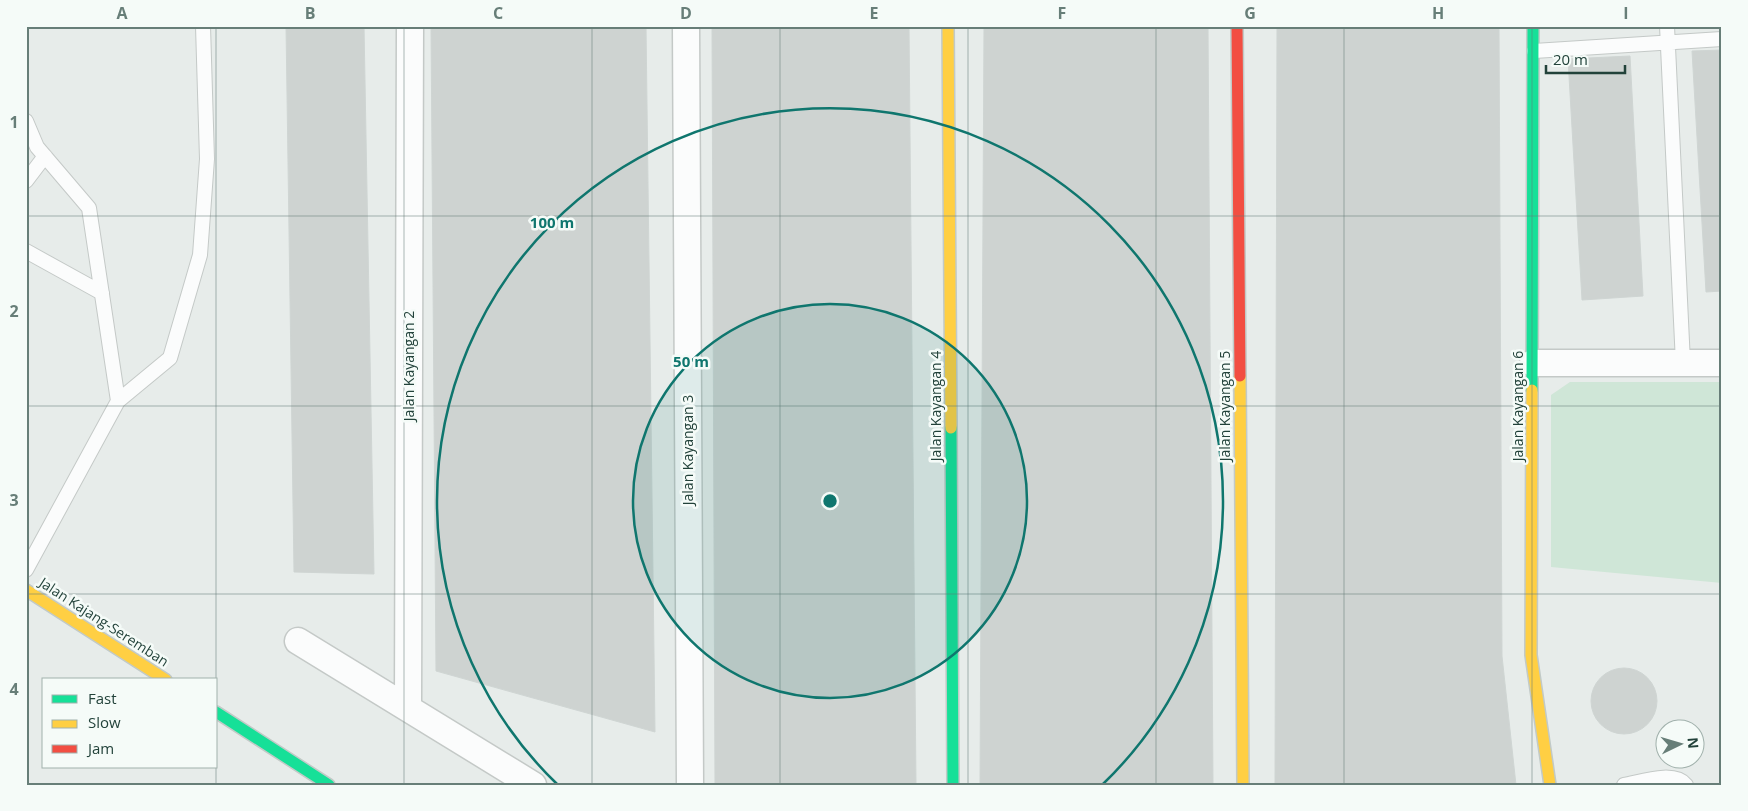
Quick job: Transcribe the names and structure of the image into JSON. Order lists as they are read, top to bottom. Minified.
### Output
{"streets":{"street":["Jalan Kayangan 2","Jalan Kayangan 4","Jalan Kayangan 5","Jalan Kayangan 6","Jalan Kayangan 3","Jalan Kajang-Seremban"]},"legend":["Fast","Slow","Jam"],"scale_bar":"20 m","north":"right","grid":{"columns":["A","B","C","D","E","F","G","H","I"],"rows":["1","2","3","4"]},"rings":["100 m","50 m"]}
